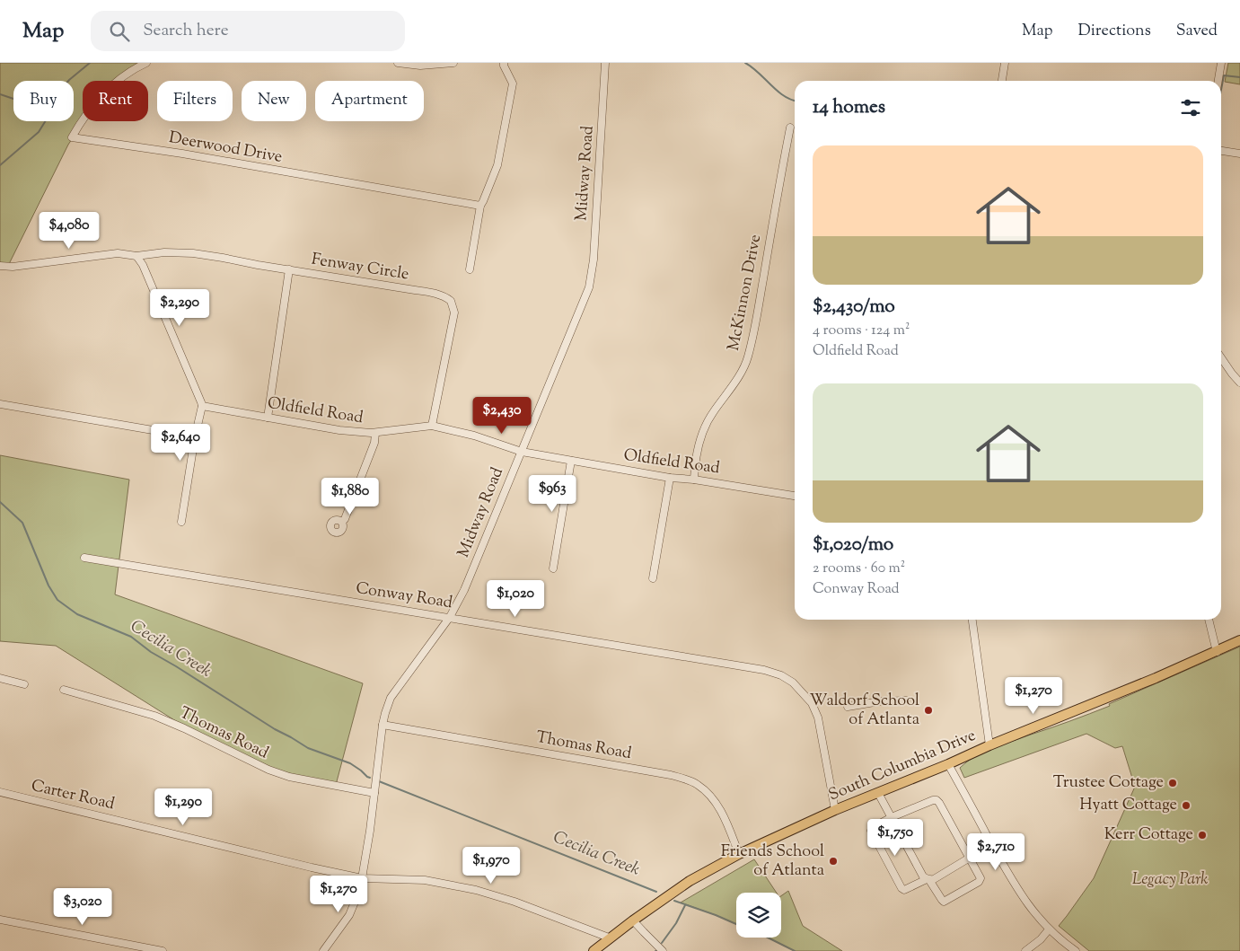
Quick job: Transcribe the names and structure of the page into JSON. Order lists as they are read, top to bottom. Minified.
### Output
{"streets":{"main road":["South Columbia Drive"],"street":["Deerwood Drive","Midway Road","Fenway Circle","McKinnon Drive","Oldfield Road","Conway Road","Thomas Road","Carter Road"]},"crossings":[["Midway Road","Oldfield Road"],["Midway Road","Conway Road"],["Midway Road","Thomas Road"],["Midway Road","Carter Road"],["Fenway Circle","Oldfield Road"],["McKinnon Drive","Oldfield Road"],["Conway Road","South Columbia Drive"],["Thomas Road","South Columbia Drive"],["South Columbia Drive","Carter Road"]],"water":["Cecilia Creek"],"parks":["Legacy Park"],"places":["Waldorf School of Atlanta","Trustee Cottage","Hyatt Cottage","Kerr Cottage","Friends School of Atlanta"],"page":{"header":"Map","search":"Search here","nav":["Map","Directions","Saved"],"chip":["Buy","Rent","Filters","New","Apartment"],"heading":"14 homes","list":[{"name":"$2,430/mo","note":"4 rooms · 124 m² · Oldfield Road"},{"name":"$1,020/mo","note":"2 rooms · 60 m² · Conway Road"}],"price":["$4,080","$2,290","$2,430","$2,640","$963","$1,880","$1,020","$1,270","$1,290","$1,750","$2,710","$1,970","$1,270","$3,020"]}}
